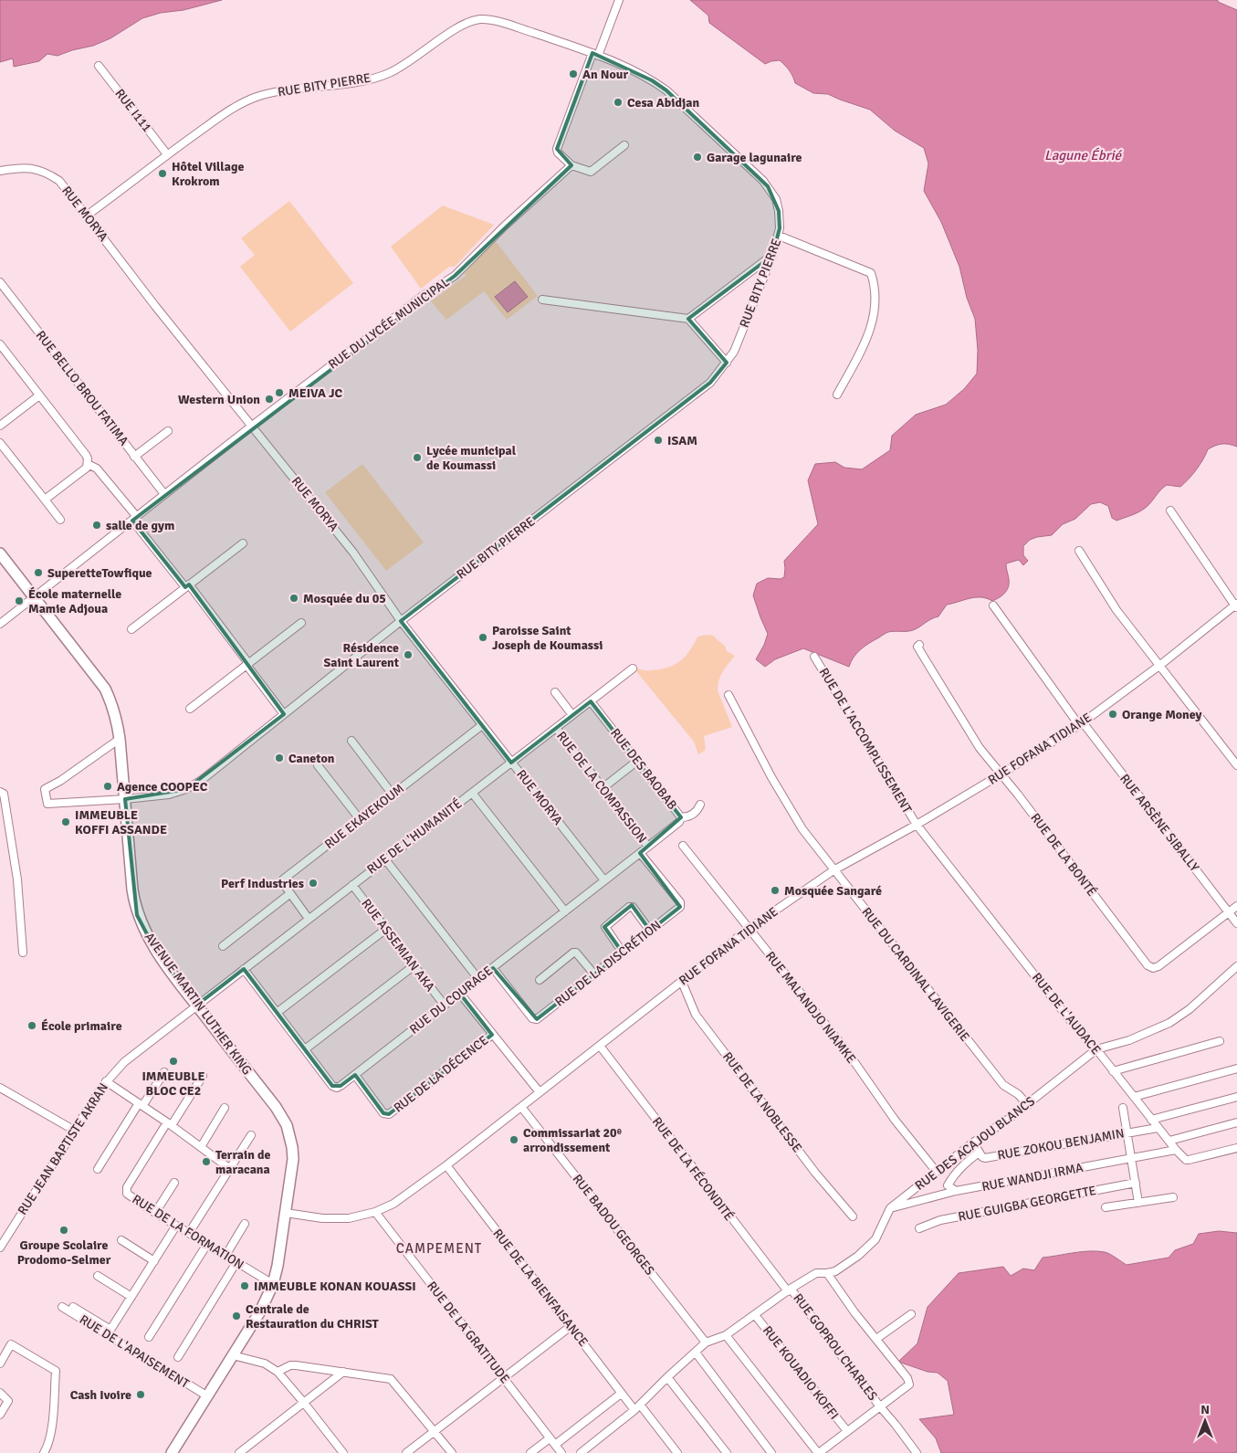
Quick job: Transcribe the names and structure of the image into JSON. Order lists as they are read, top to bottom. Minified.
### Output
{"streets":{"street":["RUE BITY PIERRE","RUE I111","RUE MORYA","RUE DU LYCÉE MUNICIPAL","RUE BELLO BROU FATIMA","RUE DE L'ACCOMPLISSEMENT","RUE FOFANA TIDIANE","RUE DES BAOBAB","RUE DE LA COMPASSION","RUE EKAYEKOUM","RUE ARSÈNE SIBALLY","RUE DE L'HUMANITÉ","RUE DE LA BONTÉ","RUE ASSEMIAN AKA","RUE DE LA DISCRÉTION","RUE DU CARDINAL LAVIGERIE","RUE DU COURAGE","AVENUE MARTIN LUTHER KING","RUE MALANDJO NIAMKE","RUE DE L'AUDACE","RUE DE LA DÉCENCE","RUE DE LA NOBLESSE","RUE DES ACAJOU BLANCS","RUE ZOKOU BENJAMIN","RUE JEAN BAPTISTE AKRAN","RUE DE LA FÉCONDITÉ","RUE WANDJI IRMA","RUE GUIGBA GEORGETTE","RUE BADOU GEORGES","RUE DE LA FORMATION","RUE DE LA BIENFAISANCE","RUE DE LA GRATITUDE","RUE GOPROU CHARLES","RUE DE L'APAISEMENT","RUE KOUADIO KOFFI"]},"crossings":[["RUE BITY PIERRE","RUE I111"],["RUE BITY PIERRE","RUE MORYA"],["RUE BITY PIERRE","AVENUE MARTIN LUTHER KING"],["RUE MORYA","RUE DU LYCÉE MUNICIPAL"],["RUE MORYA","RUE EKAYEKOUM"],["RUE MORYA","RUE DE L'HUMANITÉ"],["RUE MORYA","RUE DU COURAGE"],["RUE DU LYCÉE MUNICIPAL","RUE BELLO BROU FATIMA"],["RUE DU LYCÉE MUNICIPAL","AVENUE MARTIN LUTHER KING"],["RUE DE L'ACCOMPLISSEMENT","RUE FOFANA TIDIANE"],["RUE DE L'ACCOMPLISSEMENT","RUE DE L'AUDACE"],["RUE FOFANA TIDIANE","RUE ARSÈNE SIBALLY"],["RUE FOFANA TIDIANE","RUE DE LA BONTÉ"],["RUE FOFANA TIDIANE","RUE DU CARDINAL LAVIGERIE"],["RUE FOFANA TIDIANE","AVENUE MARTIN LUTHER KING"],["RUE FOFANA TIDIANE","RUE MALANDJO NIAMKE"],["RUE FOFANA TIDIANE","RUE DE L'AUDACE"],["RUE FOFANA TIDIANE","RUE DE LA NOBLESSE"],["RUE FOFANA TIDIANE","RUE DE LA FÉCONDITÉ"],["RUE FOFANA TIDIANE","RUE BADOU GEORGES"],["RUE FOFANA TIDIANE","RUE DE LA BIENFAISANCE"],["RUE FOFANA TIDIANE","RUE DE LA GRATITUDE"],["RUE DES BAOBAB","RUE DE L'HUMANITÉ"],["RUE DES BAOBAB","RUE DU COURAGE"],["RUE DE LA COMPASSION","RUE DE L'HUMANITÉ"],["RUE DE LA COMPASSION","RUE DU COURAGE"],["RUE EKAYEKOUM","RUE DE L'HUMANITÉ"],["RUE ARSÈNE SIBALLY","RUE DE LA BONTÉ"],["RUE DE L'HUMANITÉ","RUE ASSEMIAN AKA"],["RUE DE L'HUMANITÉ","RUE DU COURAGE"],["RUE DE L'HUMANITÉ","AVENUE MARTIN LUTHER KING"],["RUE DE L'HUMANITÉ","RUE JEAN BAPTISTE AKRAN"],["RUE ASSEMIAN AKA","RUE DU COURAGE"],["RUE DE LA DISCRÉTION","RUE DU COURAGE"],["RUE DU CARDINAL LAVIGERIE","RUE DES ACAJOU BLANCS"],["RUE DU COURAGE","RUE DE LA DÉCENCE"],["AVENUE MARTIN LUTHER KING","RUE JEAN BAPTISTE AKRAN"],["AVENUE MARTIN LUTHER KING","RUE DE LA FORMATION"],["AVENUE MARTIN LUTHER KING","RUE DE L'APAISEMENT"],["RUE MALANDJO NIAMKE","RUE DES ACAJOU BLANCS"],["RUE DE L'AUDACE","RUE DES ACAJOU BLANCS"],["RUE DE L'AUDACE","RUE ZOKOU BENJAMIN"],["RUE DE L'AUDACE","RUE WANDJI IRMA"],["RUE DES ACAJOU BLANCS","RUE ZOKOU BENJAMIN"],["RUE DES ACAJOU BLANCS","RUE DE LA FÉCONDITÉ"],["RUE DES ACAJOU BLANCS","RUE WANDJI IRMA"],["RUE DES ACAJOU BLANCS","RUE BADOU GEORGES"],["RUE DES ACAJOU BLANCS","RUE DE LA BIENFAISANCE"],["RUE DES ACAJOU BLANCS","RUE GOPROU CHARLES"],["RUE DES ACAJOU BLANCS","RUE KOUADIO KOFFI"],["RUE DE LA FÉCONDITÉ","RUE GOPROU CHARLES"]],"districts":["CAMPEMENT"],"water":["Lagune Ébrié"],"places":["An Nour","Cesa Abidjan","Garage lagunaire","Hôtel Village Krokrom","MEIVA JC","Western Union","ISAM","Lycée municipal de Koumassi","salle de gym","SuperetteTowfique","Mosquée du 05","École maternelle Mamie Adjoua","Paroisse Saint Joseph de Koumassi","Résidence Saint Laurent","Orange Money","Caneton","Agence COOPEC","IMMEUBLE KOFFI ASSANDE","Perf Industries","Mosquée Sangaré","École primaire","IMMEUBLE BLOC CE2","Commissariat 20ᵉ arrondissement","Terrain de maracana","Groupe Scolaire Prodomo-Selmer","IMMEUBLE KONAN KOUASSI","Centrale de Restauration du CHRIST","Cash Ivoire"],"north":"top"}
